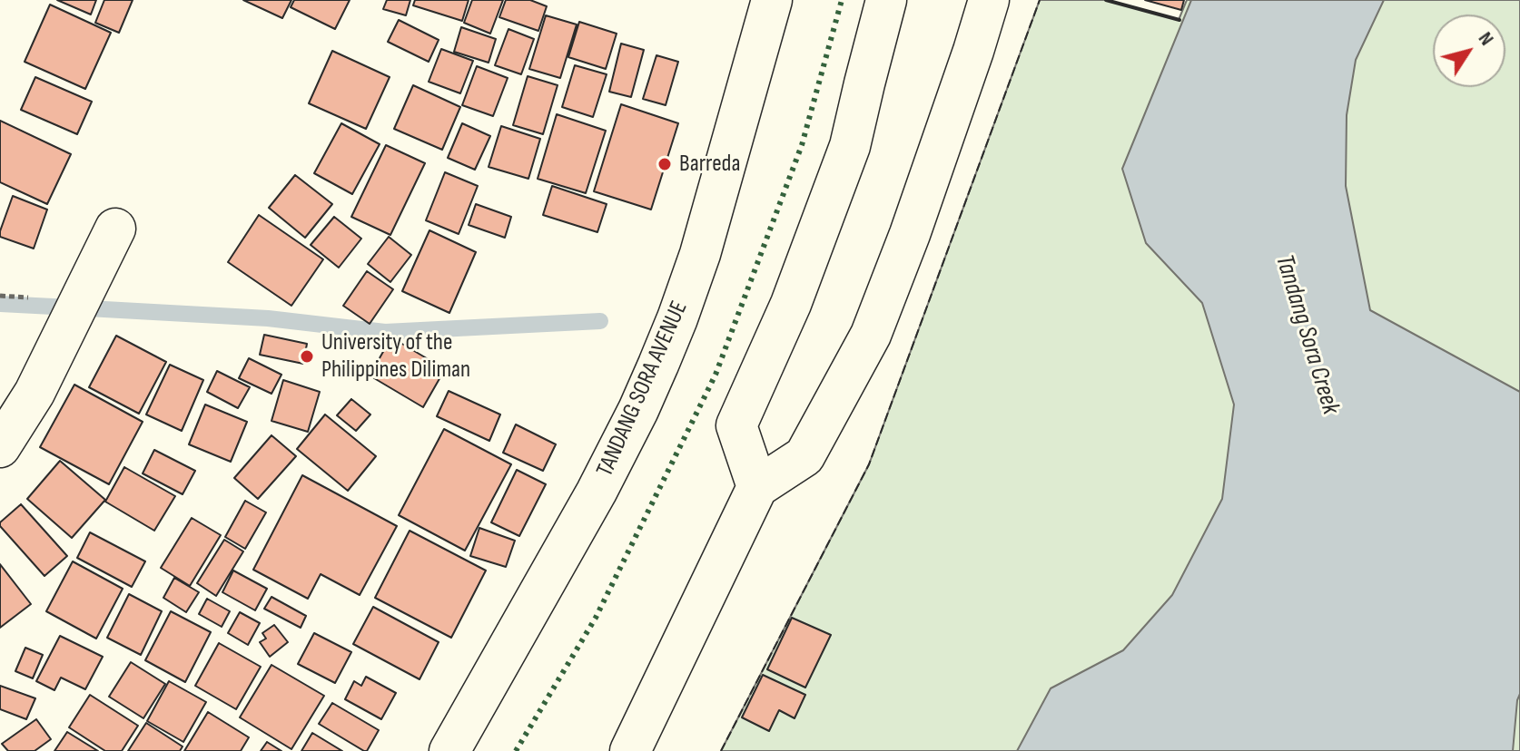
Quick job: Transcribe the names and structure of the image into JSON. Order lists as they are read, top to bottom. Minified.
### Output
{"streets":{"main road":["TANDANG SORA AVENUE"]},"water":["Tandang Sora Creek"],"places":["Barreda","University of the Philippines Diliman"],"north":"top right"}
